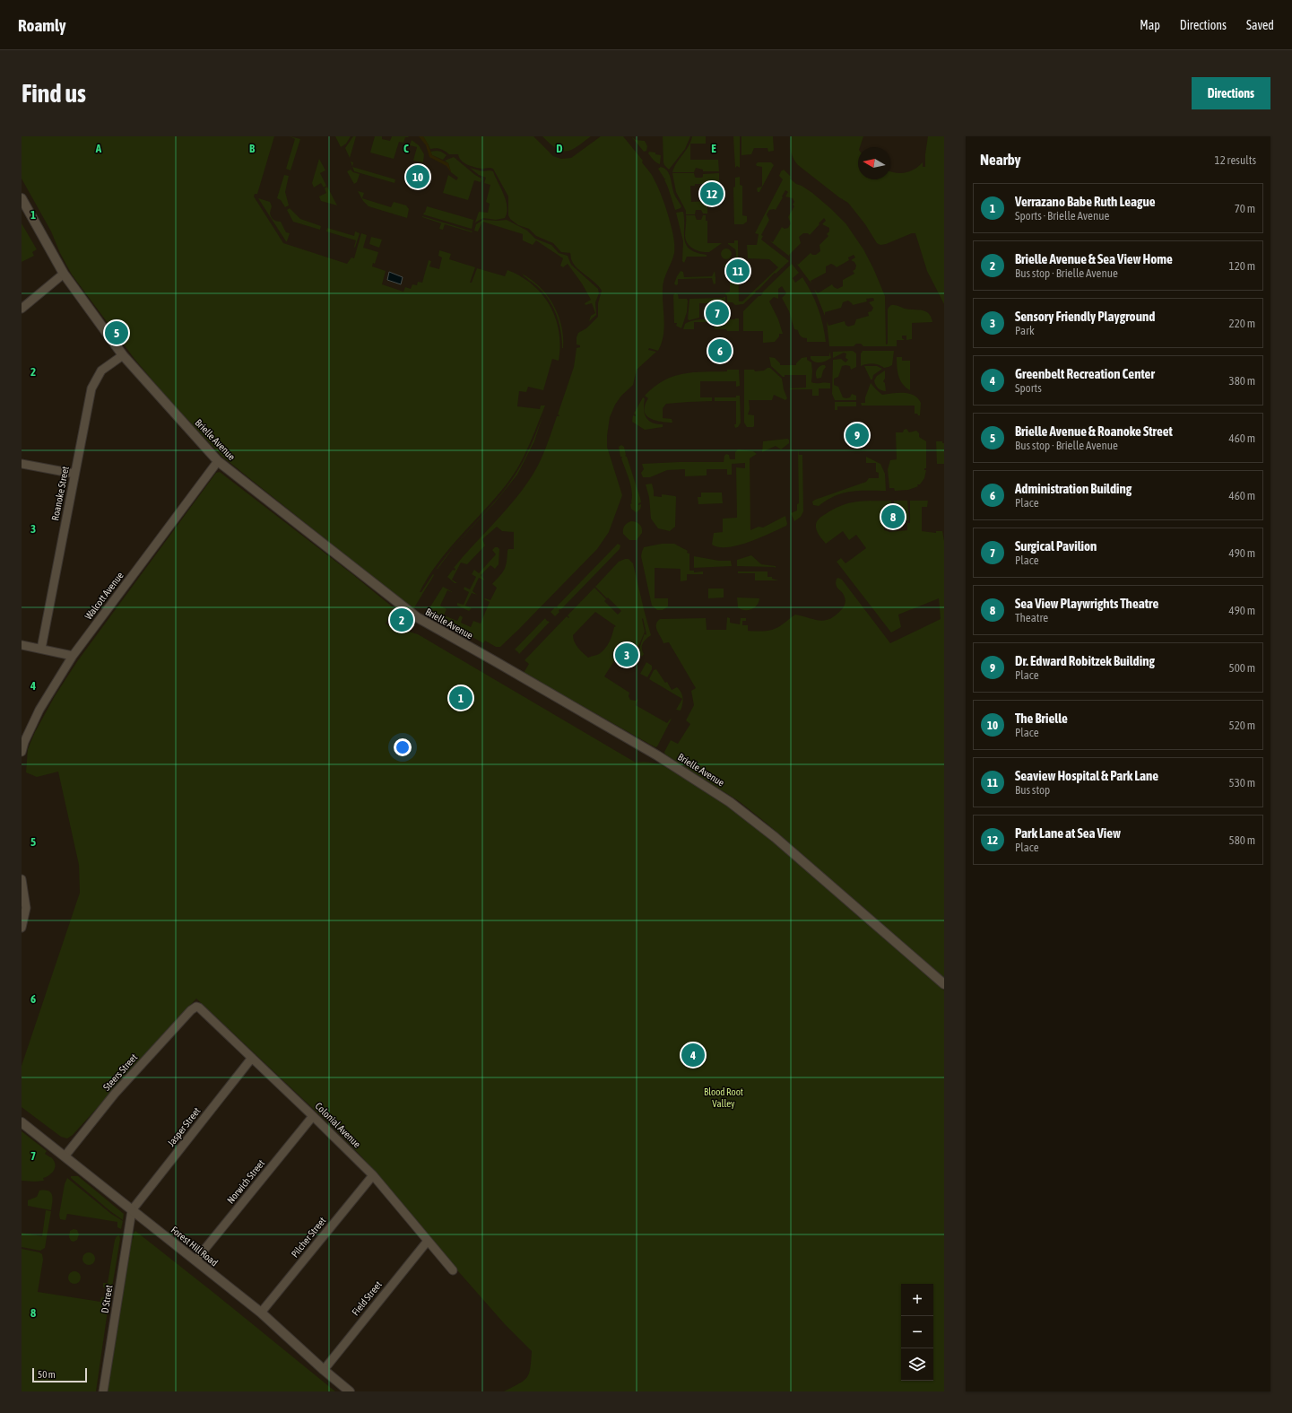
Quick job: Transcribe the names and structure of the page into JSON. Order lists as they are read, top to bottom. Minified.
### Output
{"streets":{"street":["Brielle Avenue","Roanoke Street","Walcott Avenue","Steers Street","Colonial Avenue","Jasper Street","Norwich Street","Pilcher Street","Forest Hill Road","Field Street","D Street"]},"crossings":[["Brielle Avenue","Roanoke Street"],["Brielle Avenue","Walcott Avenue"],["Steers Street","Colonial Avenue"],["Steers Street","Forest Hill Road"],["Colonial Avenue","Jasper Street"],["Colonial Avenue","Norwich Street"],["Colonial Avenue","Pilcher Street"],["Colonial Avenue","Field Street"],["Jasper Street","Forest Hill Road"],["Jasper Street","D Street"],["Norwich Street","Forest Hill Road"],["Pilcher Street","Forest Hill Road"],["Forest Hill Road","Field Street"],["Forest Hill Road","D Street"]],"parks":["Blood Root Valley"],"scale_bar":"50 m","north":"left","page":{"header":"Roamly","nav":["Map","Directions","Saved"],"buttons":"Directions","title":"Find us","heading":["Nearby","12 results"],"pins":["10","12","11","7","5","6","9","8","2","3","1","4"],"list":[{"mark":"1","name":"Verrazano Babe Ruth League","note":"Sports · Brielle Avenue","value":"70 m"},{"mark":"2","name":"Brielle Avenue & Sea View Home","note":"Bus stop · Brielle Avenue","value":"120 m"},{"mark":"3","name":"Sensory Friendly Playground","note":"Park","value":"220 m"},{"mark":"4","name":"Greenbelt Recreation Center","note":"Sports","value":"380 m"},{"mark":"5","name":"Brielle Avenue & Roanoke Street","note":"Bus stop · Brielle Avenue","value":"460 m"},{"mark":"6","name":"Administration Building","note":"Place","value":"460 m"},{"mark":"7","name":"Surgical Pavilion","note":"Place","value":"490 m"},{"mark":"8","name":"Sea View Playwrights Theatre","note":"Theatre","value":"490 m"},{"mark":"9","name":"Dr. Edward Robitzek Building","note":"Place","value":"500 m"},{"mark":"10","name":"The Brielle","note":"Place","value":"520 m"},{"mark":"11","name":"Seaview Hospital & Park Lane","note":"Bus stop","value":"530 m"},{"mark":"12","name":"Park Lane at Sea View","note":"Place","value":"580 m"}],"map_buttons":["+","−"],"scale":"50 m"},"grid":{"columns":["A","B","C","D","E"],"rows":["1","2","3","4","5","6","7","8"]}}
